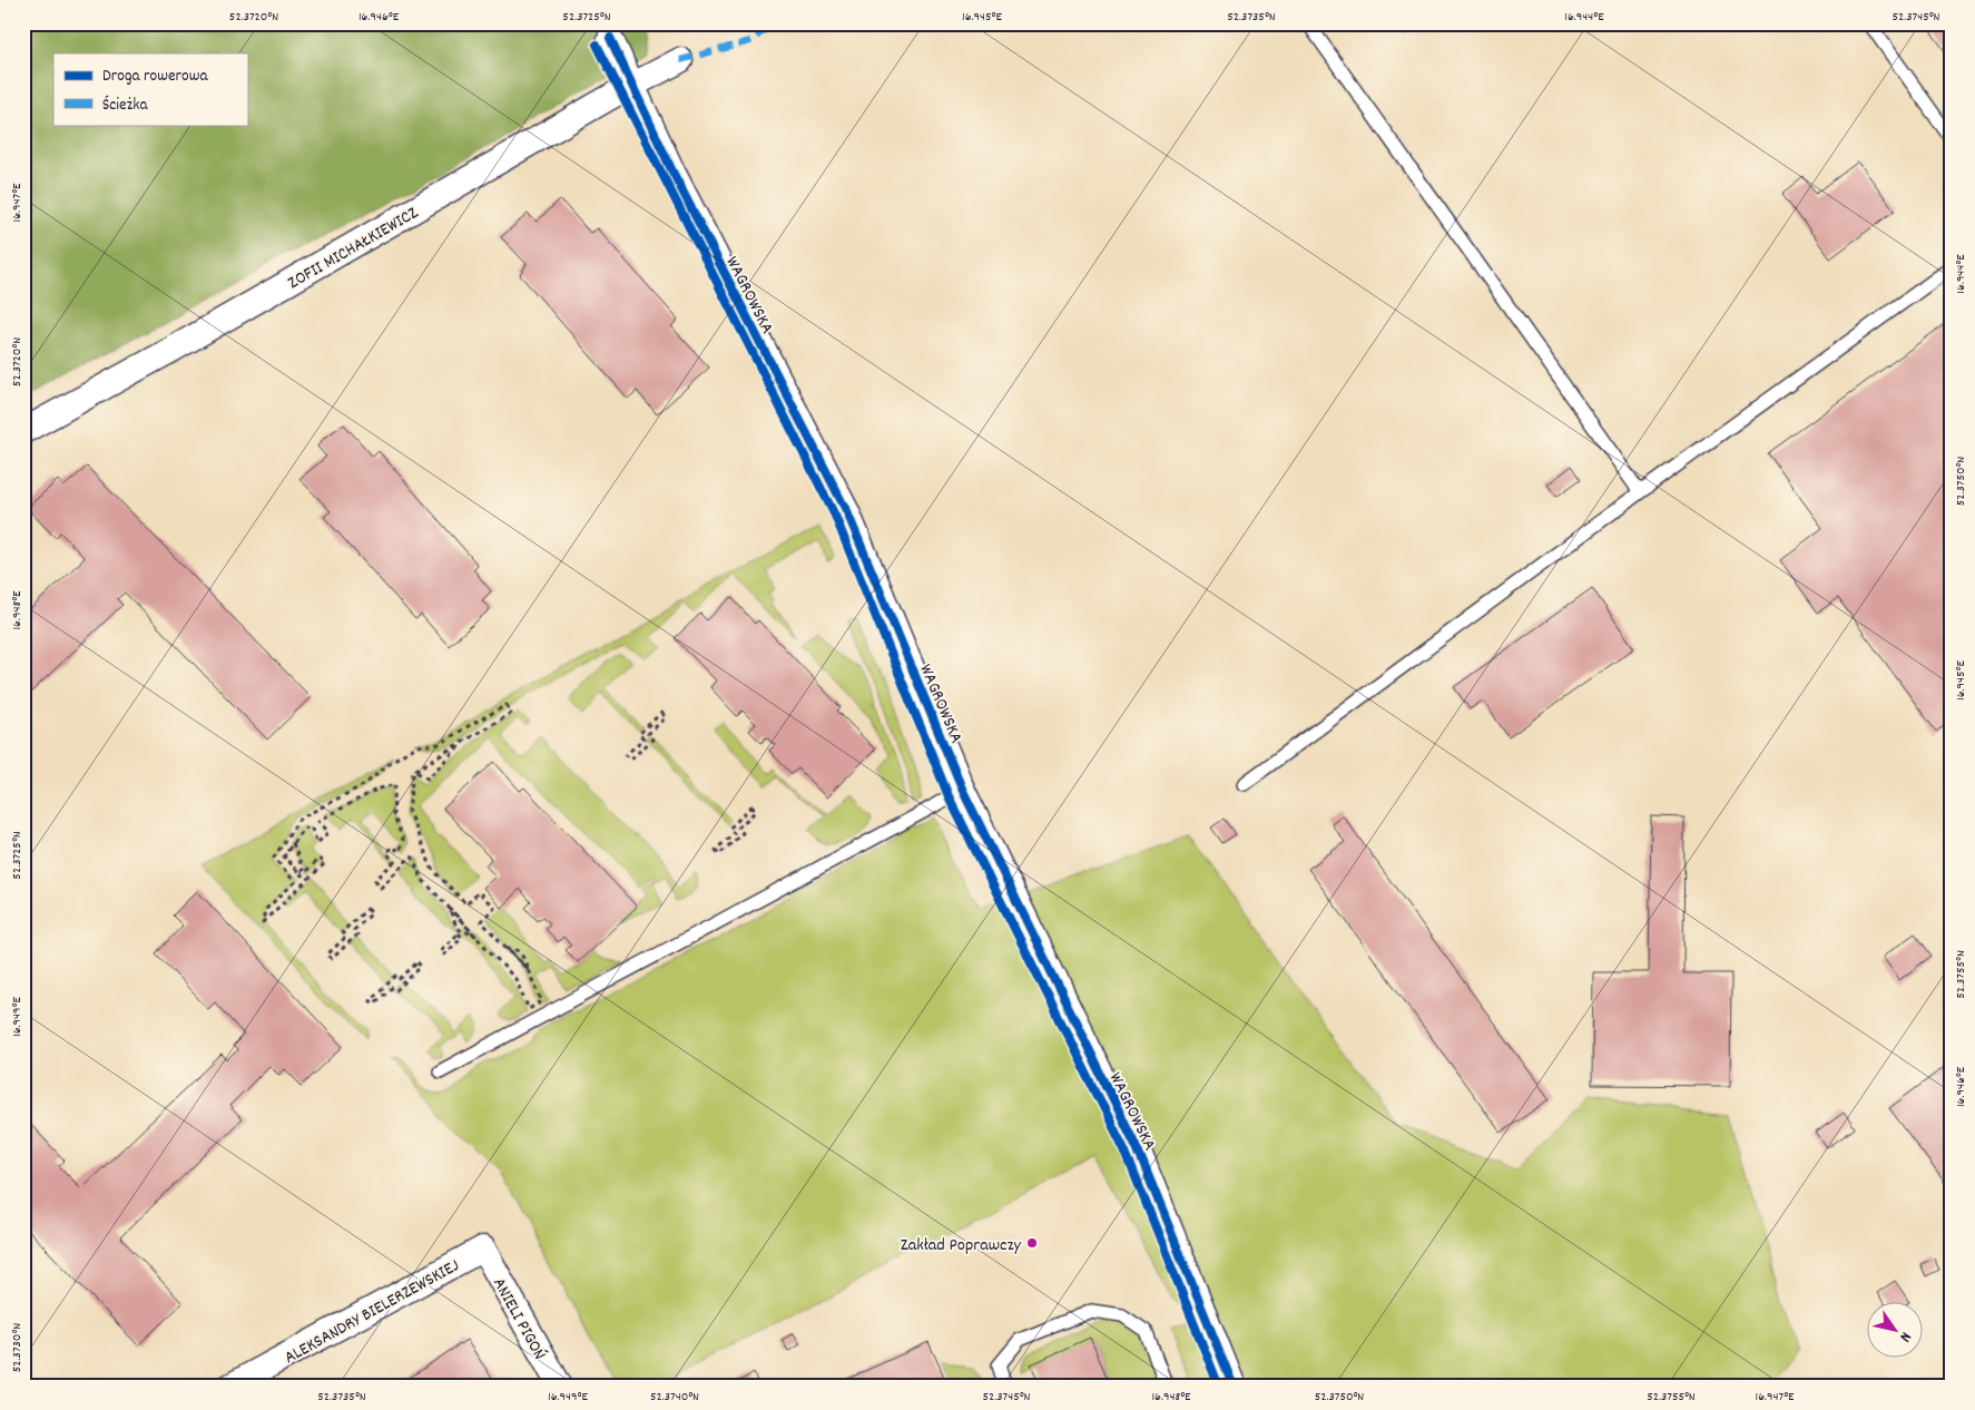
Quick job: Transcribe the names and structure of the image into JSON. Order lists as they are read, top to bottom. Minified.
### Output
{"streets":{"street":["ZOFII MICHAŁKIEWICZ","WAGROWSKA","ALEKSANDRY BIELERZEWSKIEJ","ANIELI PIGOŃ"]},"crossings":[["ZOFII MICHAŁKIEWICZ","WAGROWSKA"],["ALEKSANDRY BIELERZEWSKIEJ","ANIELI PIGOŃ"]],"places":["Zakład Poprawczy"],"legend":["Droga rowerowa","Ścieżka"],"north":"bottom right","coordinates":["52.3720°N","16.946°E","52.3725°N","16.945°E","52.3735°N","16.944°E","52.3745°N","16.947°E","52.3750°N","16.948°E","52.3755°N","16.949°E","52.3730°N","52.3740°N"]}
